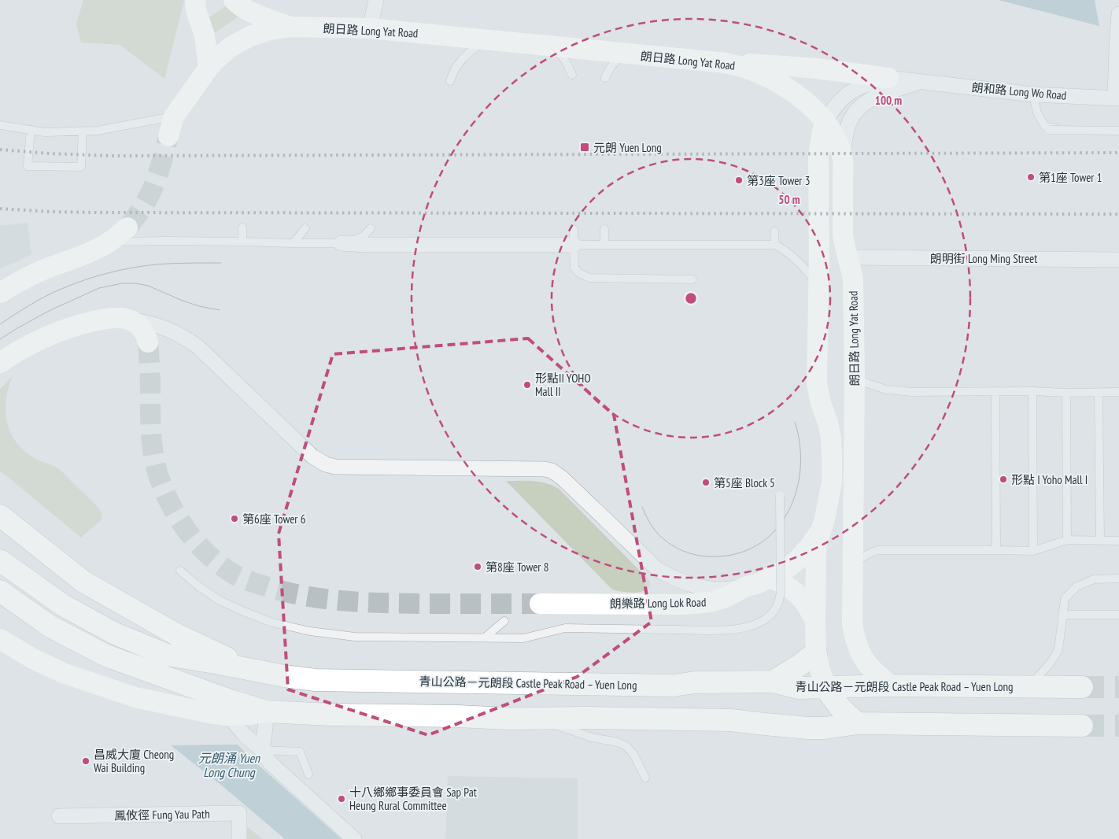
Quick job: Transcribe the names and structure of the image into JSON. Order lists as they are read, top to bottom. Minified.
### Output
{"streets":{"main road":["朗日路 Long Yat Road","朗樂路 Long Lok Road","青山公路－元朗段 Castle Peak Road – Yuen Long"],"street":["朗和路 Long Wo Road","朗明街 Long Ming Street","鳳攸徑 Fung Yau Path"]},"crossings":[["朗日路 Long Yat Road","朗和路 Long Wo Road"],["朗日路 Long Yat Road","朗明街 Long Ming Street"],["朗日路 Long Yat Road","朗樂路 Long Lok Road"],["朗日路 Long Yat Road","青山公路－元朗段 Castle Peak Road – Yuen Long"]],"water":["元朗涌 Yuen Long Chung"],"places":{"transit":["元朗 Yuen Long"],"other":["第1座 Tower 1","第3座 Tower 3","形點II YOHO Mall II","形點 I Yoho Mall I","第5座 Block 5","第6座 Tower 6","第8座 Tower 8","昌威大廈 Cheong Wai Building","十八鄉鄉事委員會 Sap Pat Heung Rural Committee"]},"rings":["100 m","50 m"]}
